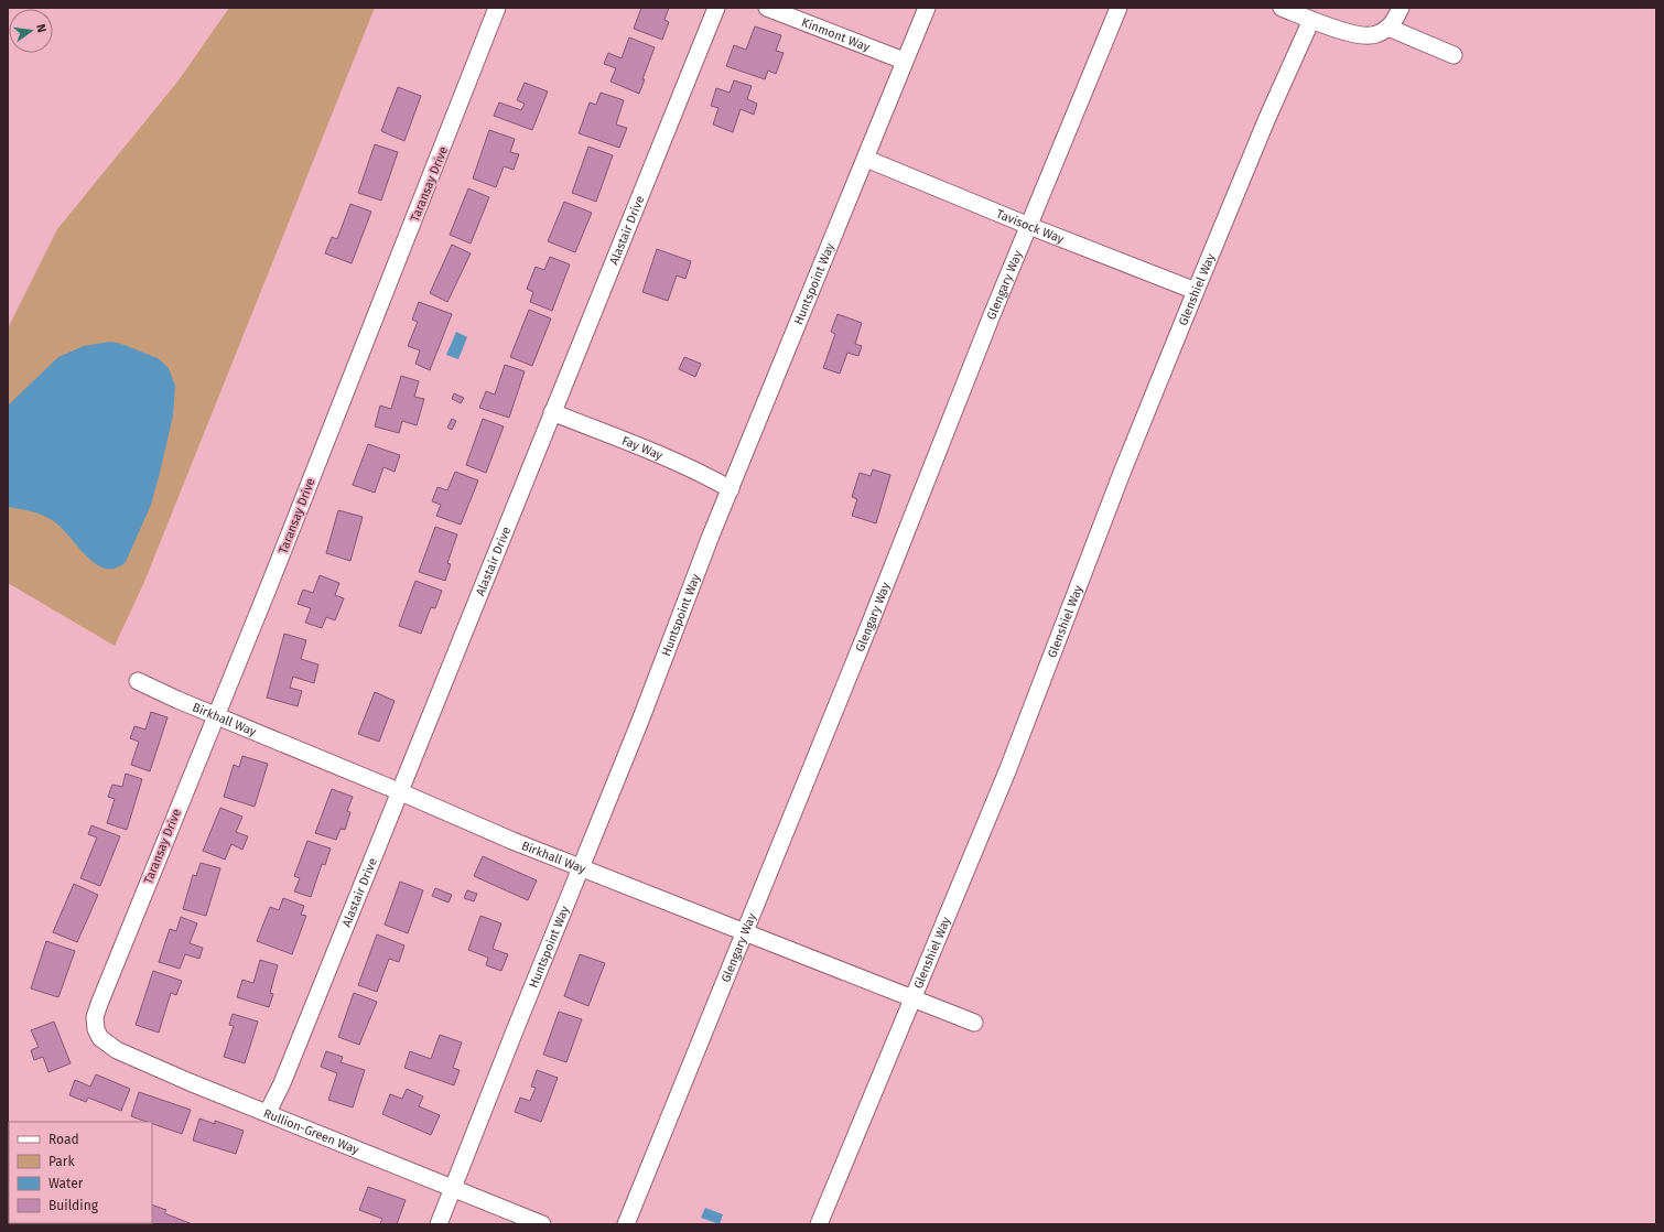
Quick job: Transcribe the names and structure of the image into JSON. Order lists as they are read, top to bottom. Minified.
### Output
{"streets":{"street":["Kinmont Way","Taransay Drive","Tavisock Way","Alastair Drive","Huntspoint Way","Glengary Way","Glenshiel Way","Fay Way","Birkhall Way","Rullion-Green Way"]},"crossings":[["Kinmont Way","Huntspoint Way"],["Taransay Drive","Birkhall Way"],["Taransay Drive","Rullion-Green Way"],["Tavisock Way","Huntspoint Way"],["Tavisock Way","Glengary Way"],["Tavisock Way","Glenshiel Way"],["Alastair Drive","Fay Way"],["Alastair Drive","Birkhall Way"],["Alastair Drive","Rullion-Green Way"],["Huntspoint Way","Fay Way"],["Huntspoint Way","Birkhall Way"],["Huntspoint Way","Rullion-Green Way"],["Glengary Way","Birkhall Way"],["Glenshiel Way","Birkhall Way"]],"legend":["Road","Park","Water","Building"],"north":"right"}
